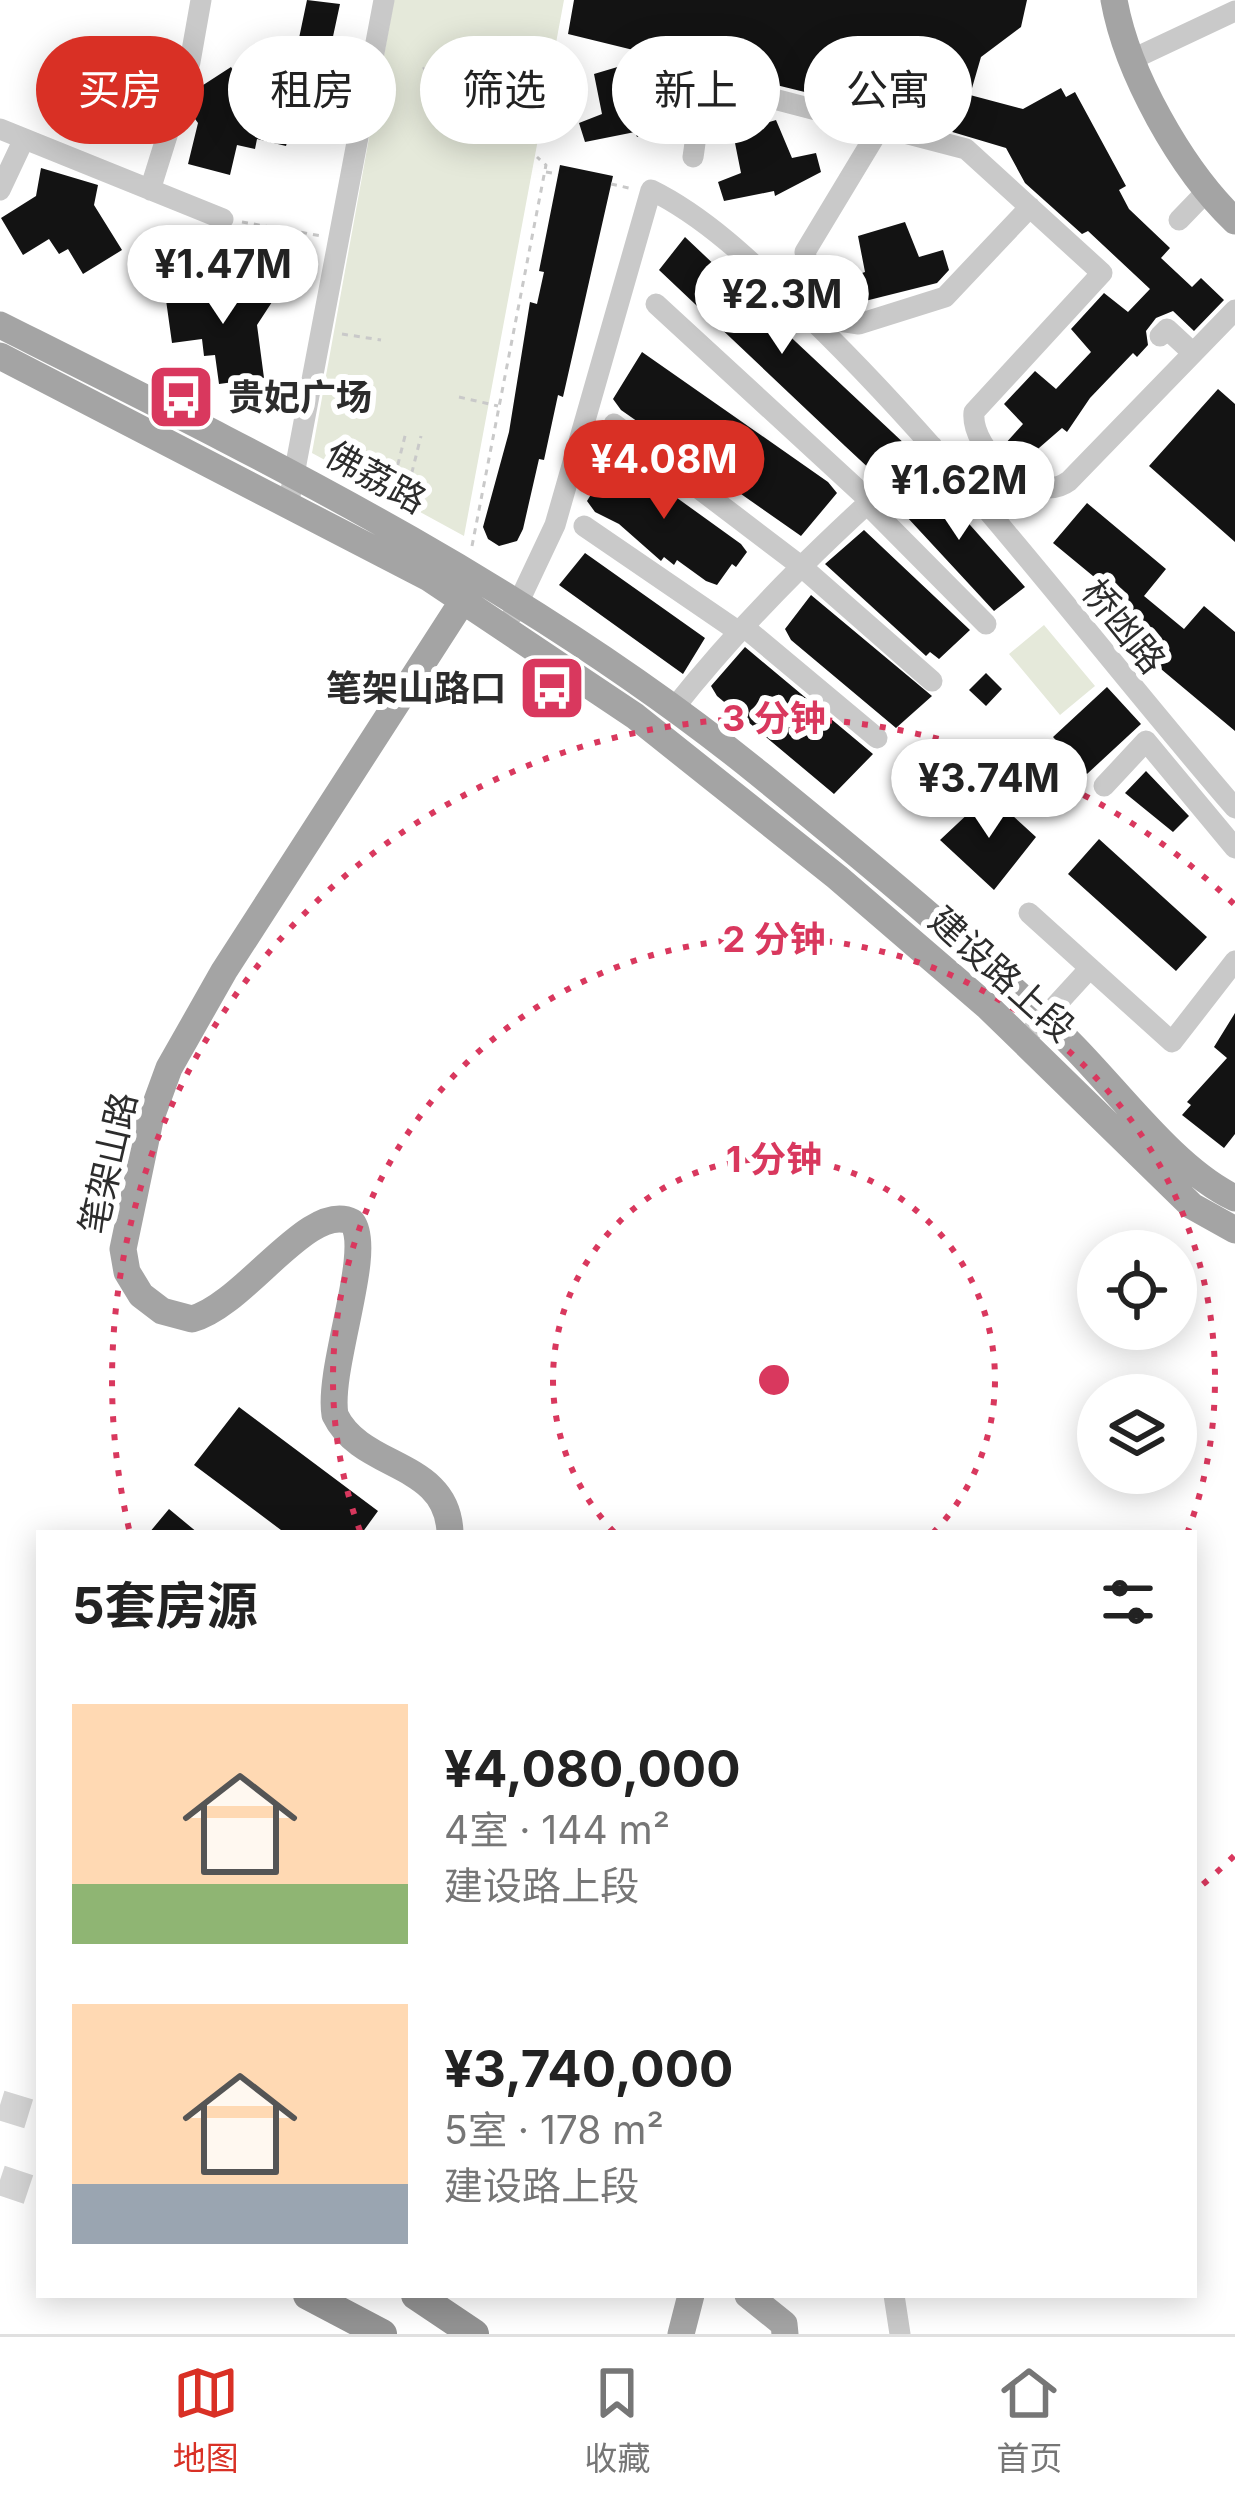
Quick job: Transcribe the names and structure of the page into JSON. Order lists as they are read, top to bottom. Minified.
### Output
{"streets":{"main road":["佛荔路","建设路上段","笔架山路"],"street":["桥凼路"]},"crossings":[["佛荔路","桥凼路"],["佛荔路","建设路上段"],["佛荔路","笔架山路"],["桥凼路","建设路上段"]],"places":{"bus stop":["贵妃广场","笔架山路口"]},"page":{"chip":["买房","租房","筛选","新上","公寓"],"price":["¥1.47M","¥2.3M","¥4.08M","¥1.62M","¥3.74M"],"heading":"5套房源","list":[{"name":"¥4,080,000","note":"4室 · 144 m² · 建设路上段"},{"name":"¥3,740,000","note":"5室 · 178 m² · 建设路上段"}],"tabs":["地图","收藏","首页"]},"rings":["3 分钟","2 分钟","1 分钟"]}
